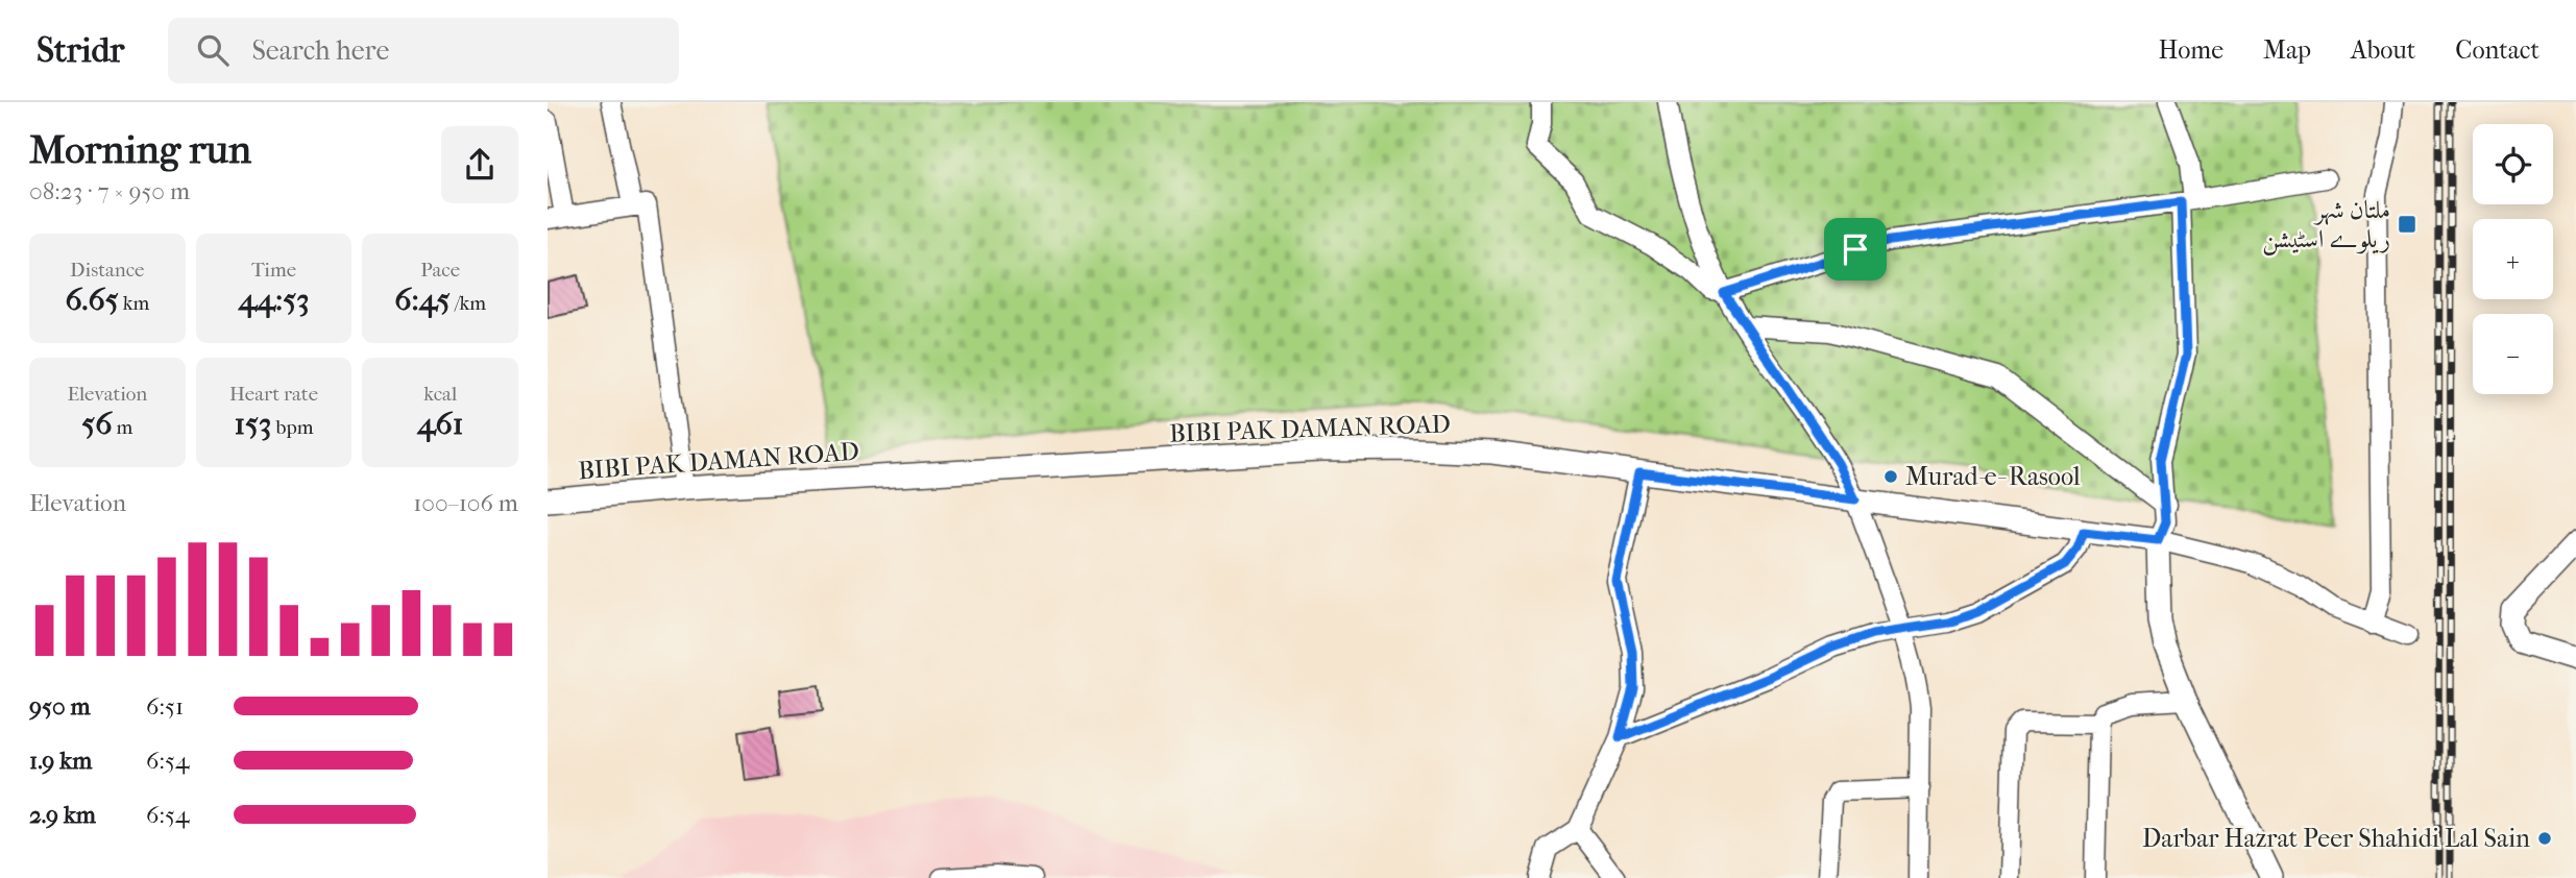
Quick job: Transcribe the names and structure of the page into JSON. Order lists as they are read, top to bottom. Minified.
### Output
{"streets":{"street":["BIBI PAK DAMAN ROAD"]},"places":{"transit":["ملتان شہر ریلوے اسٹیشن"],"other":["Murad-e- Rasool","Darbar Hazrat Peer Shahidi Lal Sain"]},"page":{"header":"Stridr","search":"Search here","nav":["Home","Map","About","Contact"],"heading":["Morning run","08:23 · 7 × 950 m"],"map_buttons":["+","−"],"stats":[["Distance","6.65 km"],["Time","44:53"],["Pace","6:45 /km"],["Elevation","56 m"],["Heart rate","153 bpm"],["kcal","461"]],"chart":["Elevation","100–106 m"],"list":[{"name":"950 m","note":"6:51"},{"name":"1.9 km","note":"6:54"},{"name":"2.9 km","note":"6:54"}]}}
